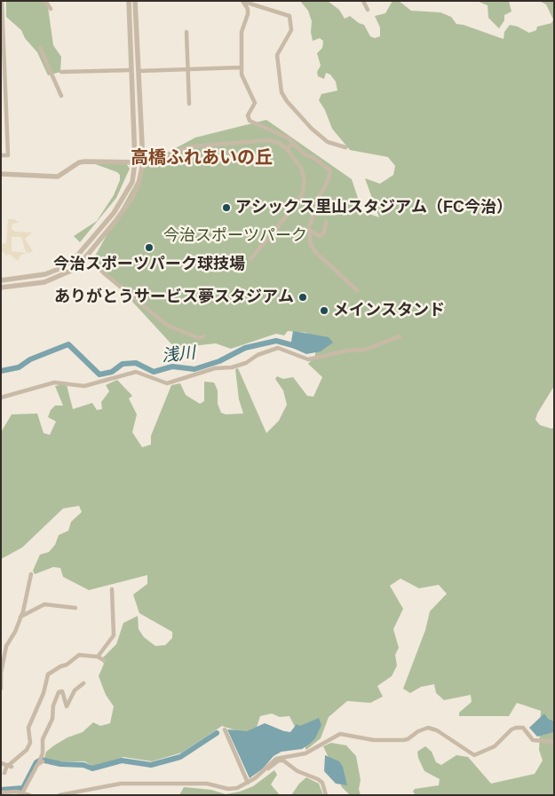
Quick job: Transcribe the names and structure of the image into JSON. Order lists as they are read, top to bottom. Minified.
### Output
{"districts":["高橋ふれあいの丘"],"water":["浅川"],"parks":["今治スポーツパーク"],"places":["アシックス里山スタジアム（FC今治）","今治スポーツパーク球技場","ありがとうサービス夢スタジアム","メインスタンド"]}
